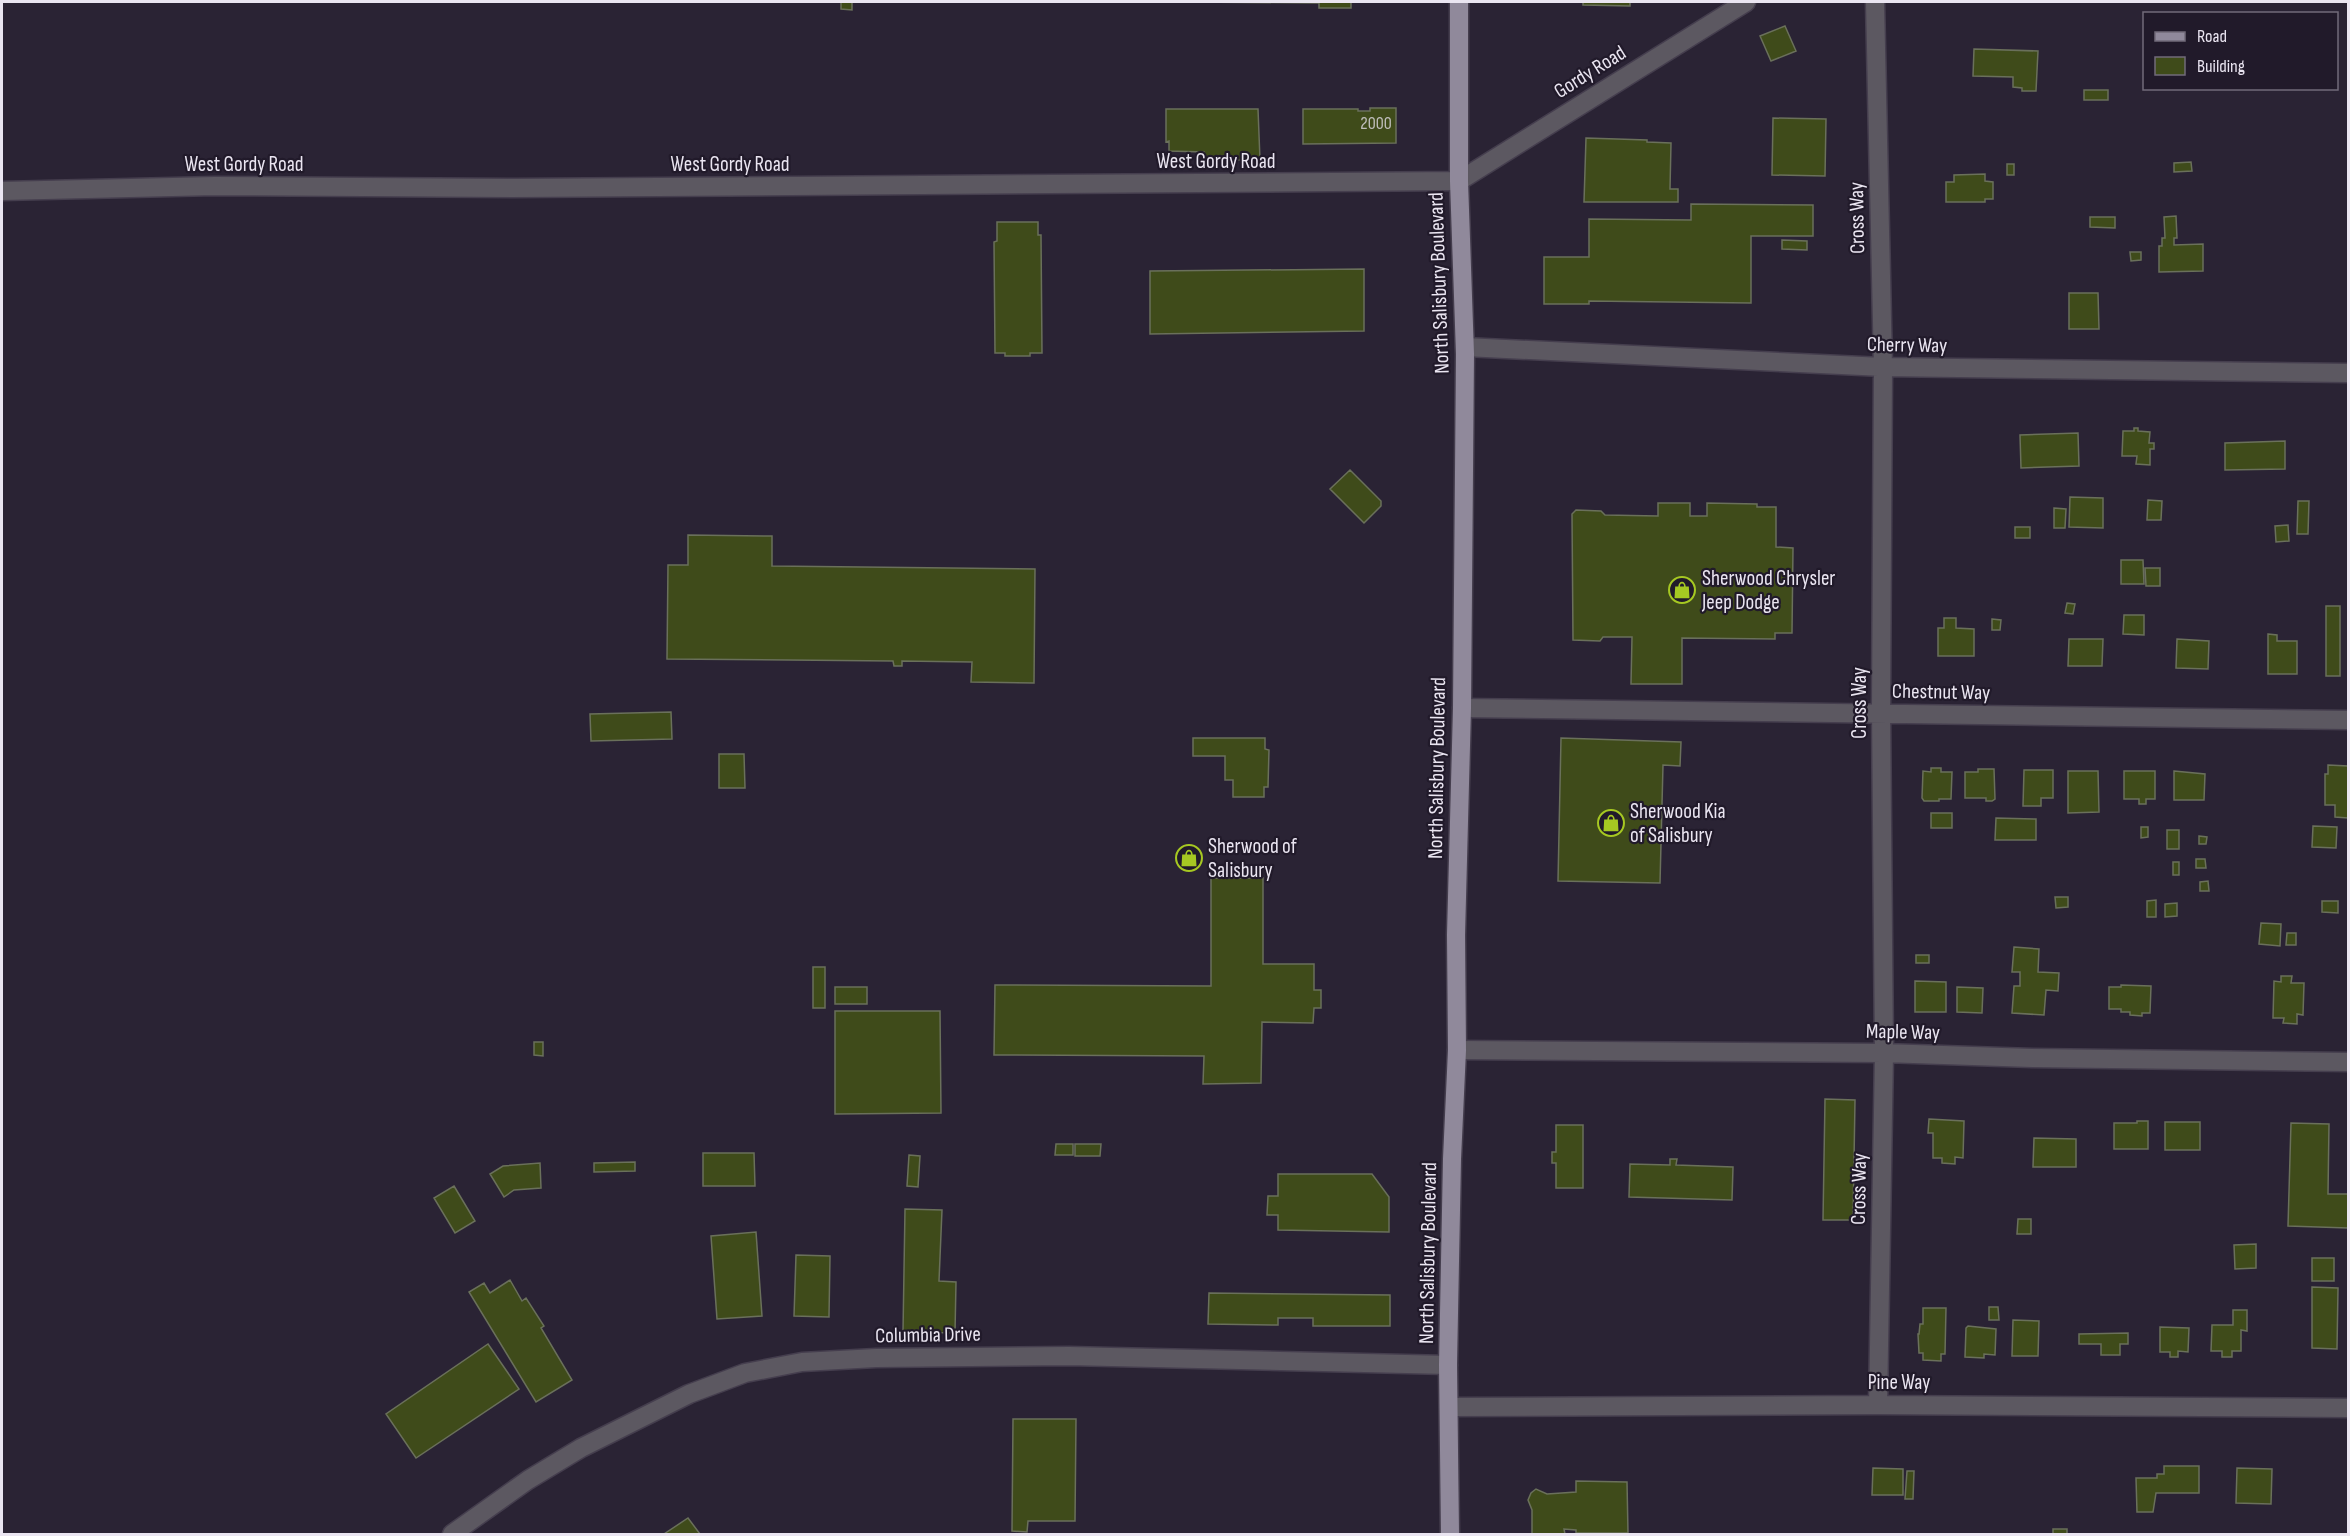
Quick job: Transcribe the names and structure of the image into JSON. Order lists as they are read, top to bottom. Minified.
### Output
{"streets":{"main road":["North Salisbury Boulevard"],"street":["Gordy Road","West Gordy Road","Cross Way","Cherry Way","Chestnut Way","Maple Way","Columbia Drive","Pine Way"]},"crossings":[["Gordy Road","West Gordy Road"],["Gordy Road","North Salisbury Boulevard"],["West Gordy Road","North Salisbury Boulevard"],["Cross Way","Cherry Way"],["Cross Way","Chestnut Way"],["Cross Way","Maple Way"],["Cross Way","Pine Way"],["North Salisbury Boulevard","Cherry Way"],["North Salisbury Boulevard","Chestnut Way"],["North Salisbury Boulevard","Maple Way"],["North Salisbury Boulevard","Columbia Drive"],["North Salisbury Boulevard","Pine Way"]],"places":{"shop":["Sherwood Chrysler Jeep Dodge","Sherwood Kia of Salisbury","Sherwood of Salisbury"]},"house_numbers":["2000"],"legend":["Road","Building"]}
